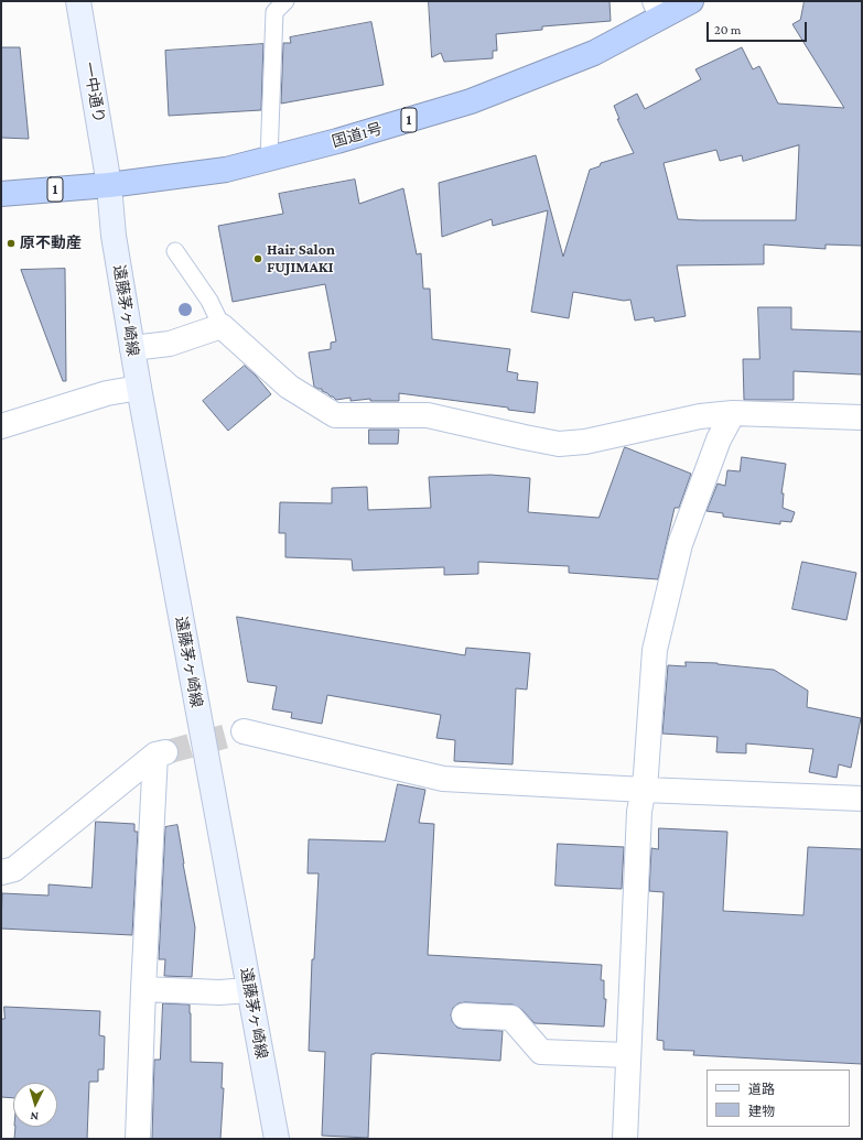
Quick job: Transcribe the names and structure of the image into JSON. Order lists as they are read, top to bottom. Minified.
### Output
{"streets":{"highway":["1","国道1号"],"main road":["一中通り","遠藤茅ヶ崎線"]},"crossings":[["一中通り","国道1号"],["一中通り","遠藤茅ヶ崎線"],["国道1号","遠藤茅ヶ崎線"]],"places":["原不動産","Hair Salon FUJIMAKI"],"legend":["道路","建物"],"scale_bar":"20 m","north":"bottom"}
